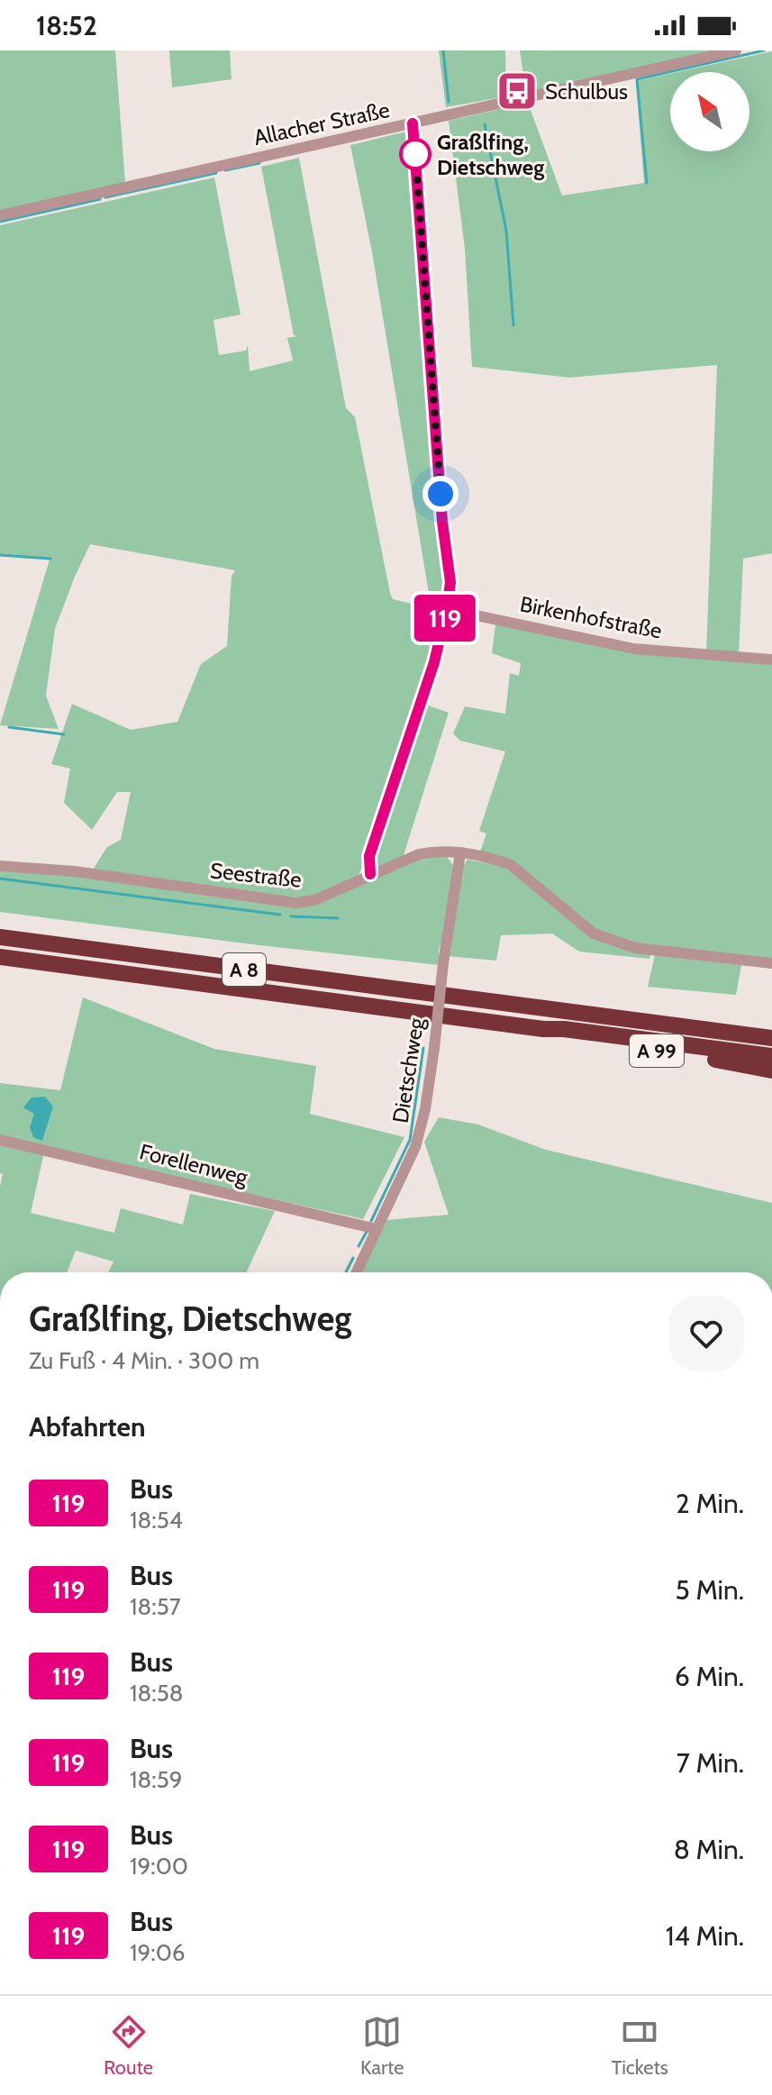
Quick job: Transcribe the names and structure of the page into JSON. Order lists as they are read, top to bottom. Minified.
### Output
{"streets":{"highway":["A 8","A 99"],"street":["Allacher Straße","Birkenhofstraße","Seestraße","Dietschweg","Forellenweg"]},"crossings":[["Seestraße","Dietschweg"],["A 8","A 99"],["Dietschweg","Forellenweg"]],"places":{"bus stop":["Schulbus"],"other":["Graßlfing, Dietschweg"]},"lines":["bus line 119"],"north":"top left","page":{"status":"18:52","on_map":"119","heading":[["Graßlfing, Dietschweg","Zu Fuß · 4 Min. · 300 m"],"Abfahrten"],"list":[{"mark":"119","name":"Bus","note":"18:54","value":"2 Min."},{"mark":"119","name":"Bus","note":"18:57","value":"5 Min."},{"mark":"119","name":"Bus","note":"18:58","value":"6 Min."},{"mark":"119","name":"Bus","note":"18:59","value":"7 Min."},{"mark":"119","name":"Bus","note":"19:00","value":"8 Min."},{"mark":"119","name":"Bus","note":"19:06","value":"14 Min."}],"tabs":["Route","Karte","Tickets"]}}
